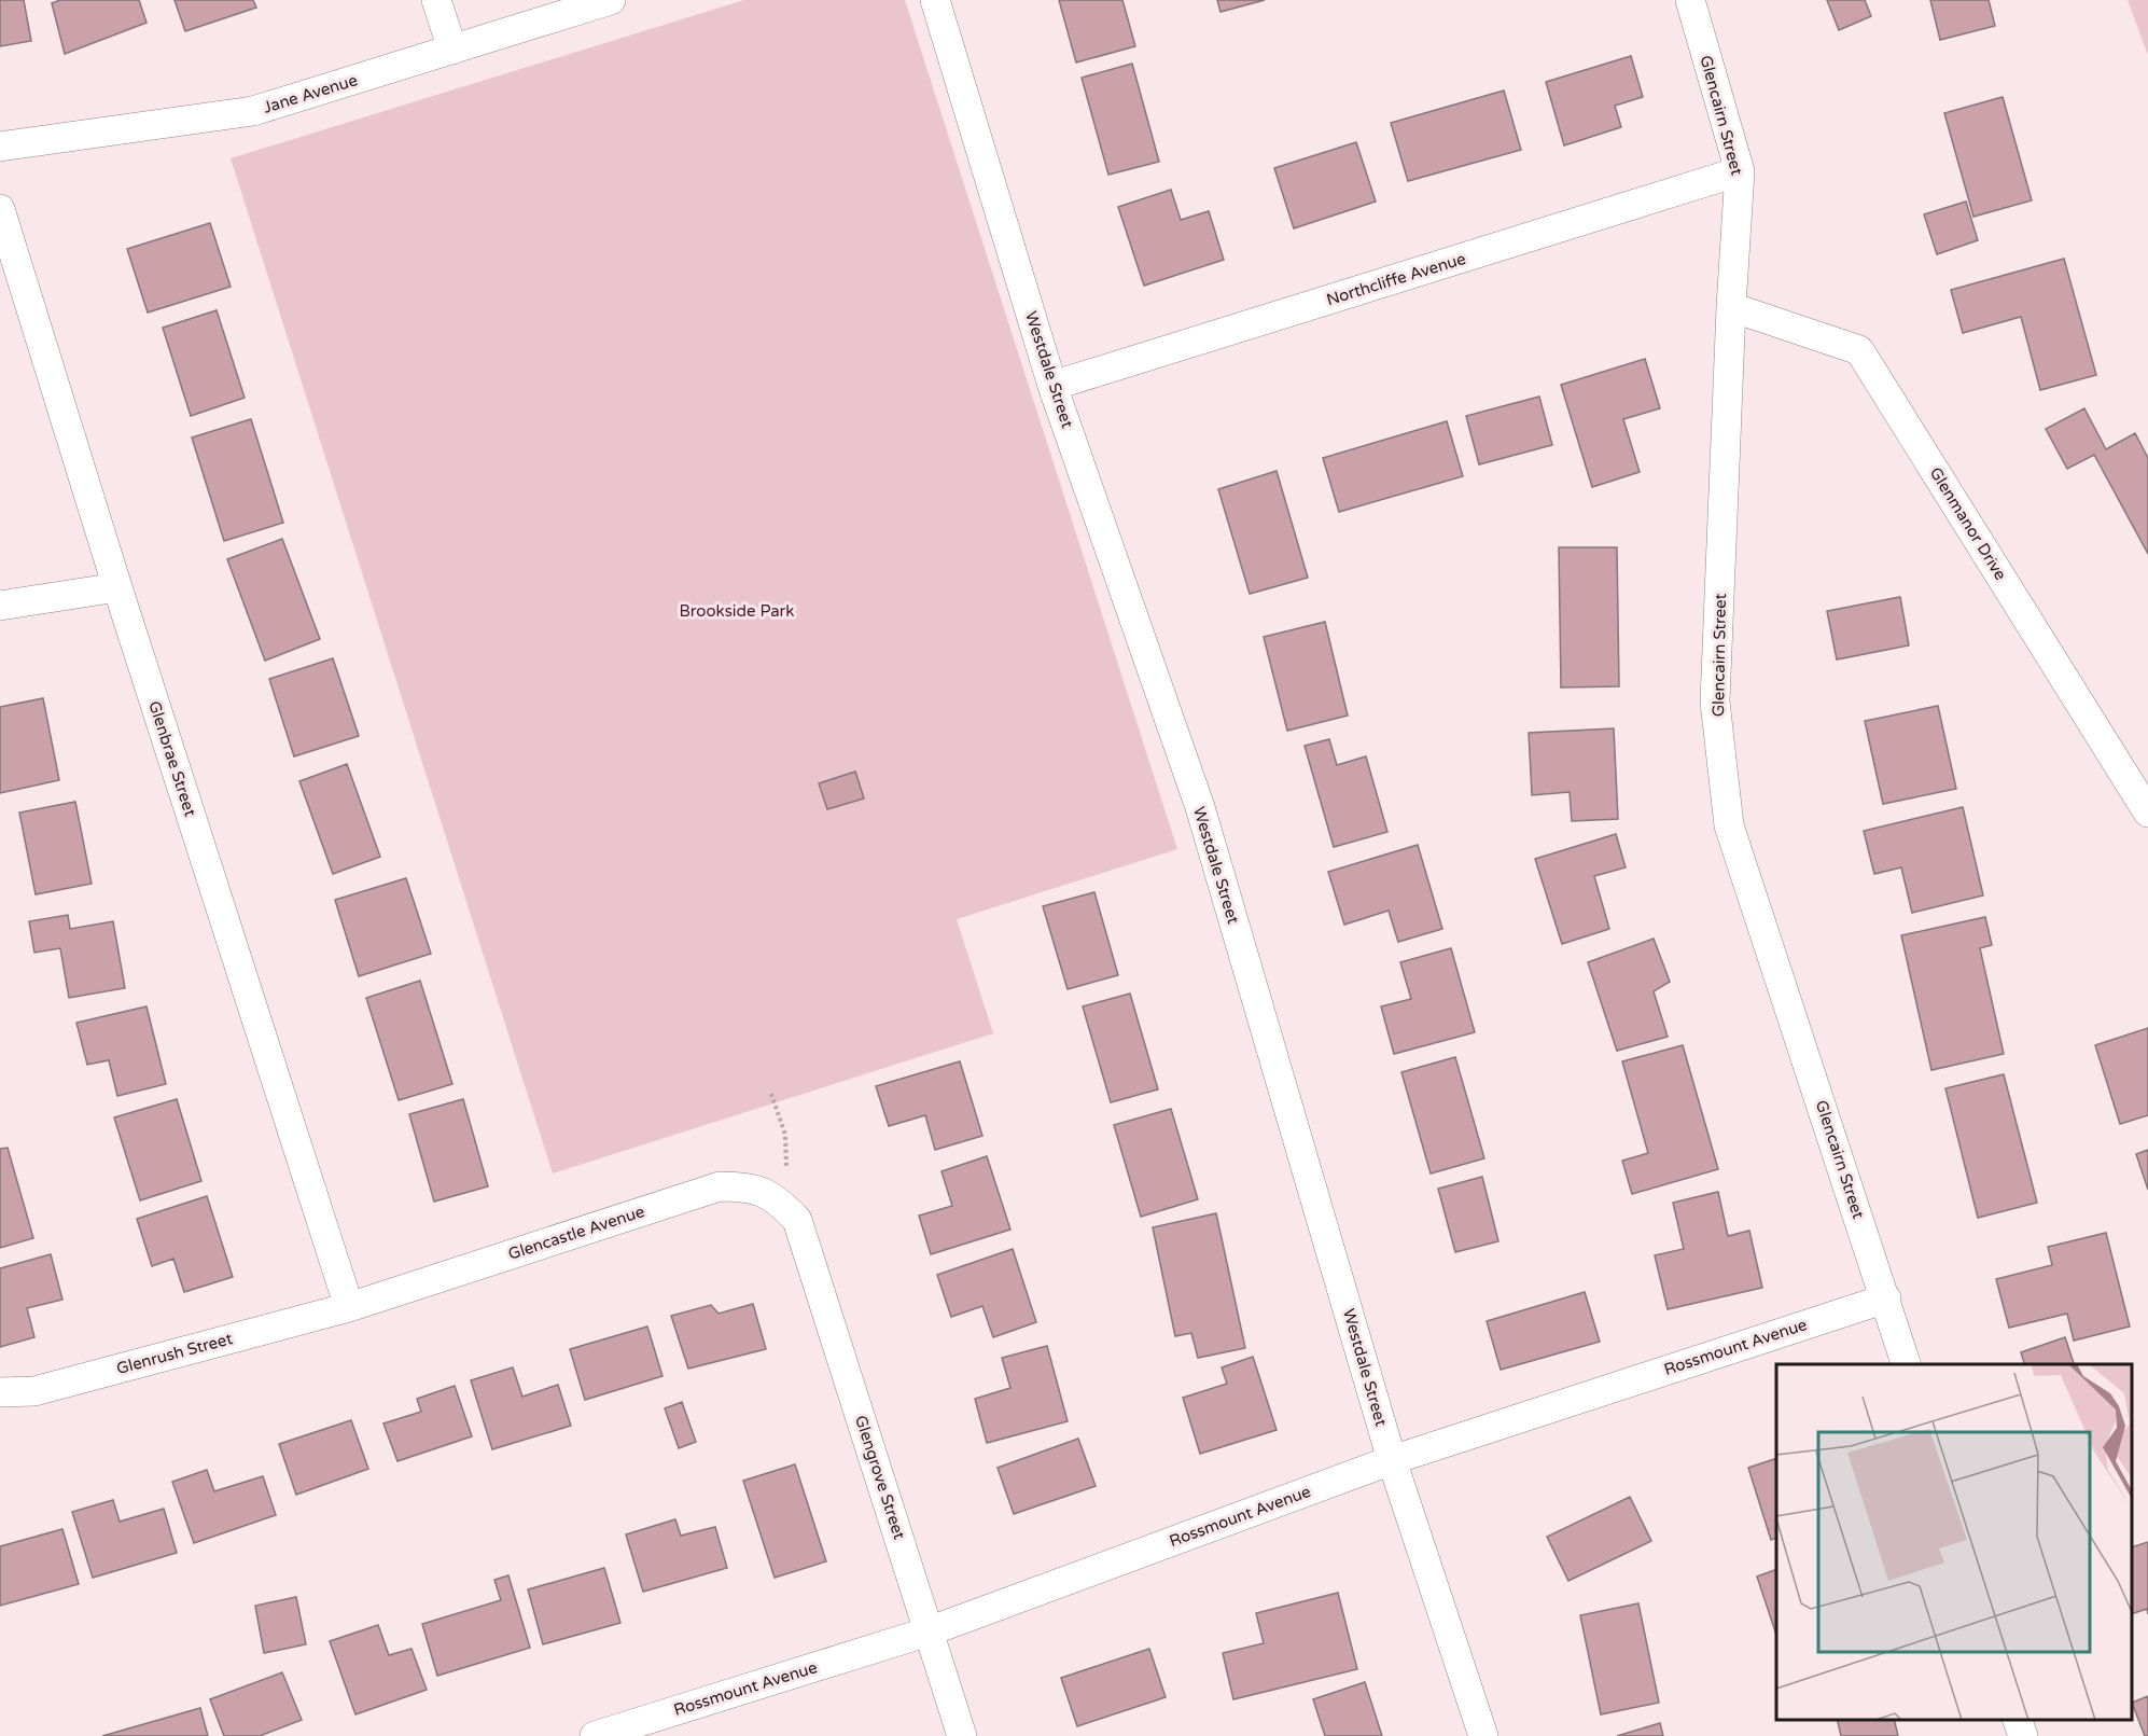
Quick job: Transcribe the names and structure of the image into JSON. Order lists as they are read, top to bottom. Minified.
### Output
{"streets":{"street":["Jane Avenue","Glencairn Street","Northcliffe Avenue","Westdale Street","Glenmanor Drive","Glenbrae Street","Glencastle Avenue","Rossmount Avenue","Glenrush Street","Glengrove Street"]},"crossings":[["Glencairn Street","Northcliffe Avenue"],["Glencairn Street","Glenmanor Drive"],["Glencairn Street","Rossmount Avenue"],["Northcliffe Avenue","Westdale Street"],["Westdale Street","Rossmount Avenue"],["Glenbrae Street","Glencastle Avenue"],["Glenbrae Street","Glenrush Street"],["Glencastle Avenue","Glenrush Street"],["Glencastle Avenue","Glengrove Street"],["Rossmount Avenue","Glengrove Street"]],"parks":["Brookside Park"]}
